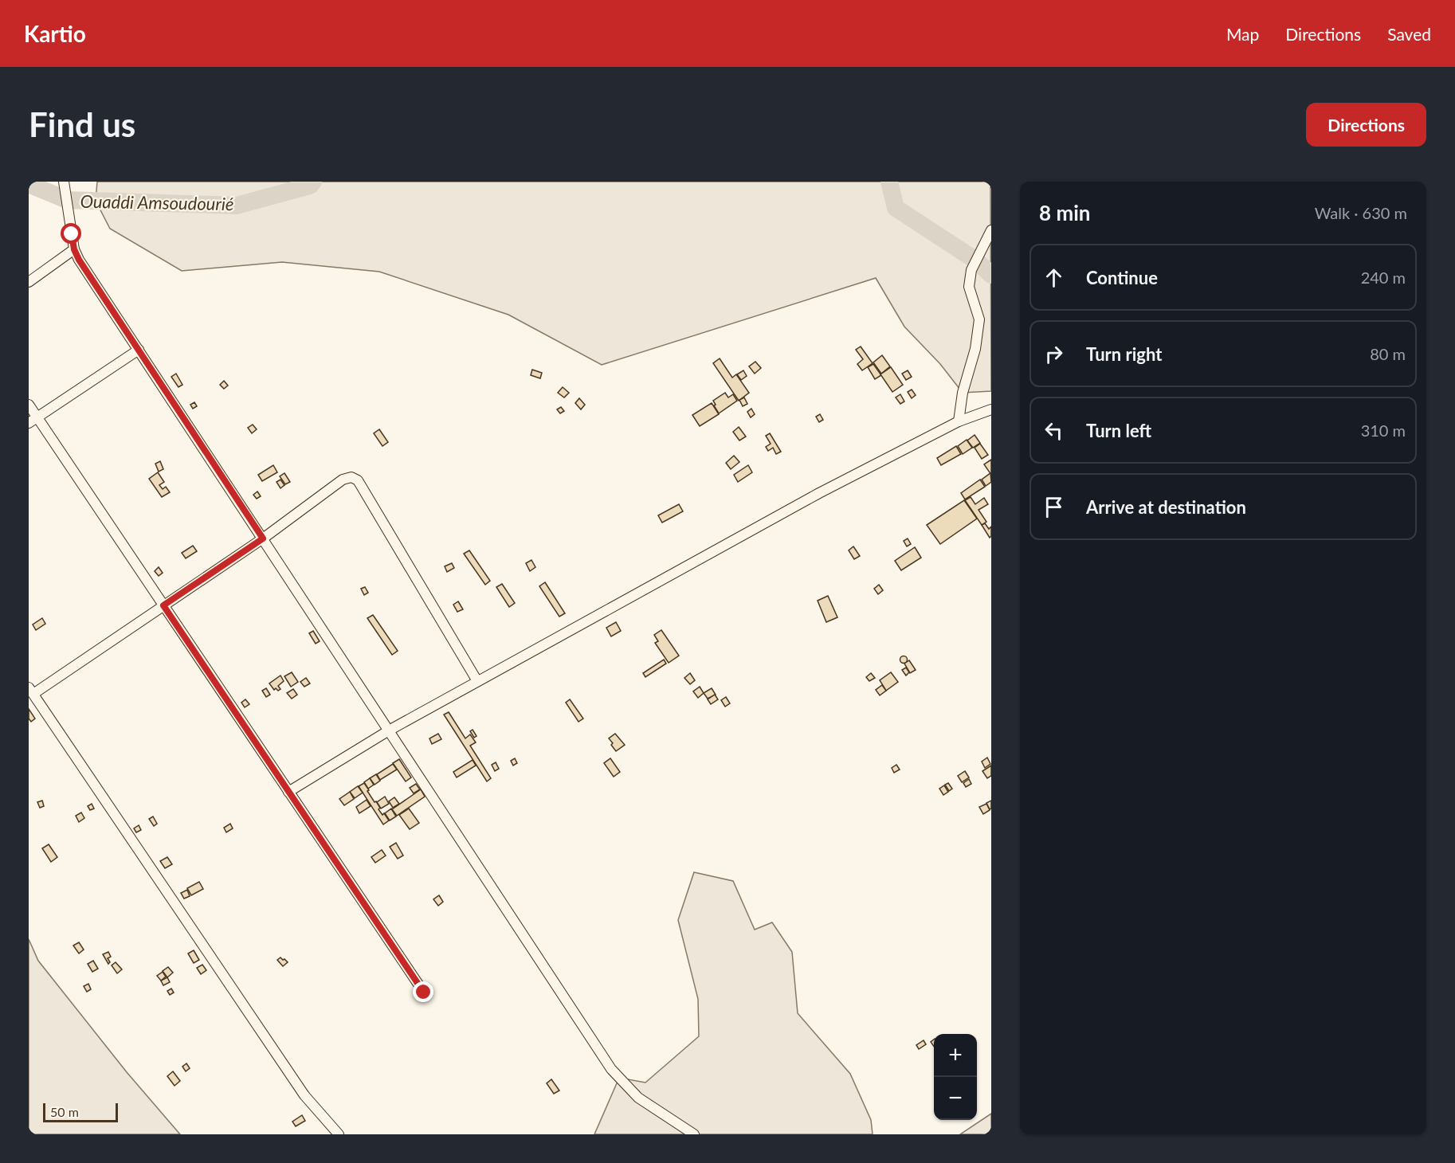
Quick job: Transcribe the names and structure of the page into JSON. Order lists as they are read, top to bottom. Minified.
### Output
{"water":["Ouaddi Amsoudourié"],"scale_bar":"50 m","page":{"header":"Kartio","nav":["Map","Directions","Saved"],"buttons":"Directions","title":"Find us","heading":["8 min","Walk · 630 m"],"list":[["Continue","240 m"],["Turn right","80 m"],["Turn left","310 m"],"Arrive at destination"],"map_buttons":["+","−"],"scale":"50 m"}}
